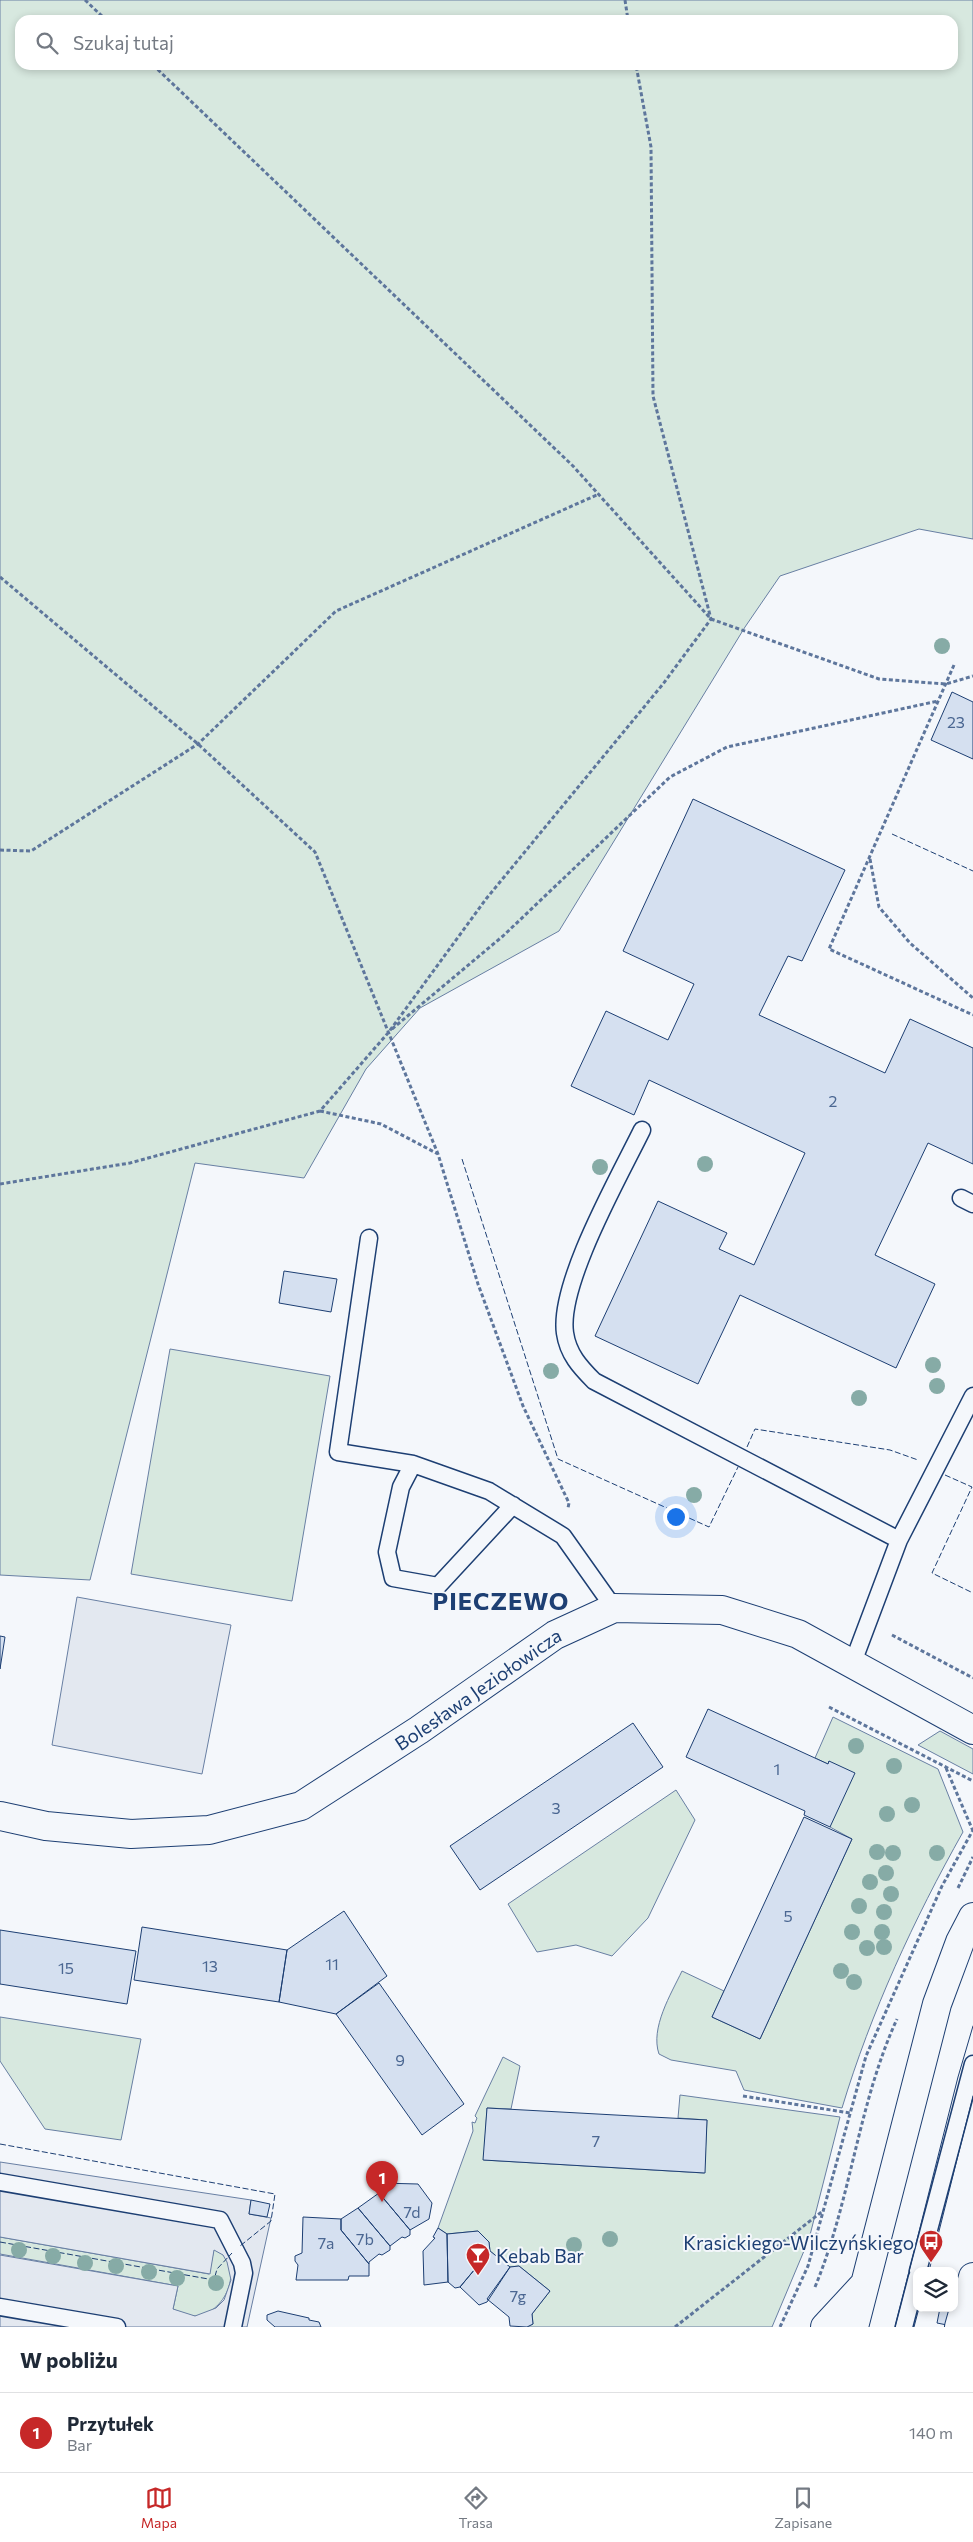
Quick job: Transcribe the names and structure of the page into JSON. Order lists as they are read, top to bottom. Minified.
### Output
{"streets":{"street":["Bolesława Jeziołowicza"]},"districts":["PIECZEWO"],"places":{"bus stop":["Krasickiego-Wilczyńskiego"],"bar":["Kebab Bar"]},"house_numbers":["23","2","1","3","5","11","13","15","9","7","7d","7b","7a","7g"],"page":{"search":"Szukaj tutaj","pins":"1","heading":"W pobliżu","list":[{"mark":"1","name":"Przytułek","note":"Bar","value":"140 m"}],"nav":["Mapa","Trasa","Zapisane"]}}
